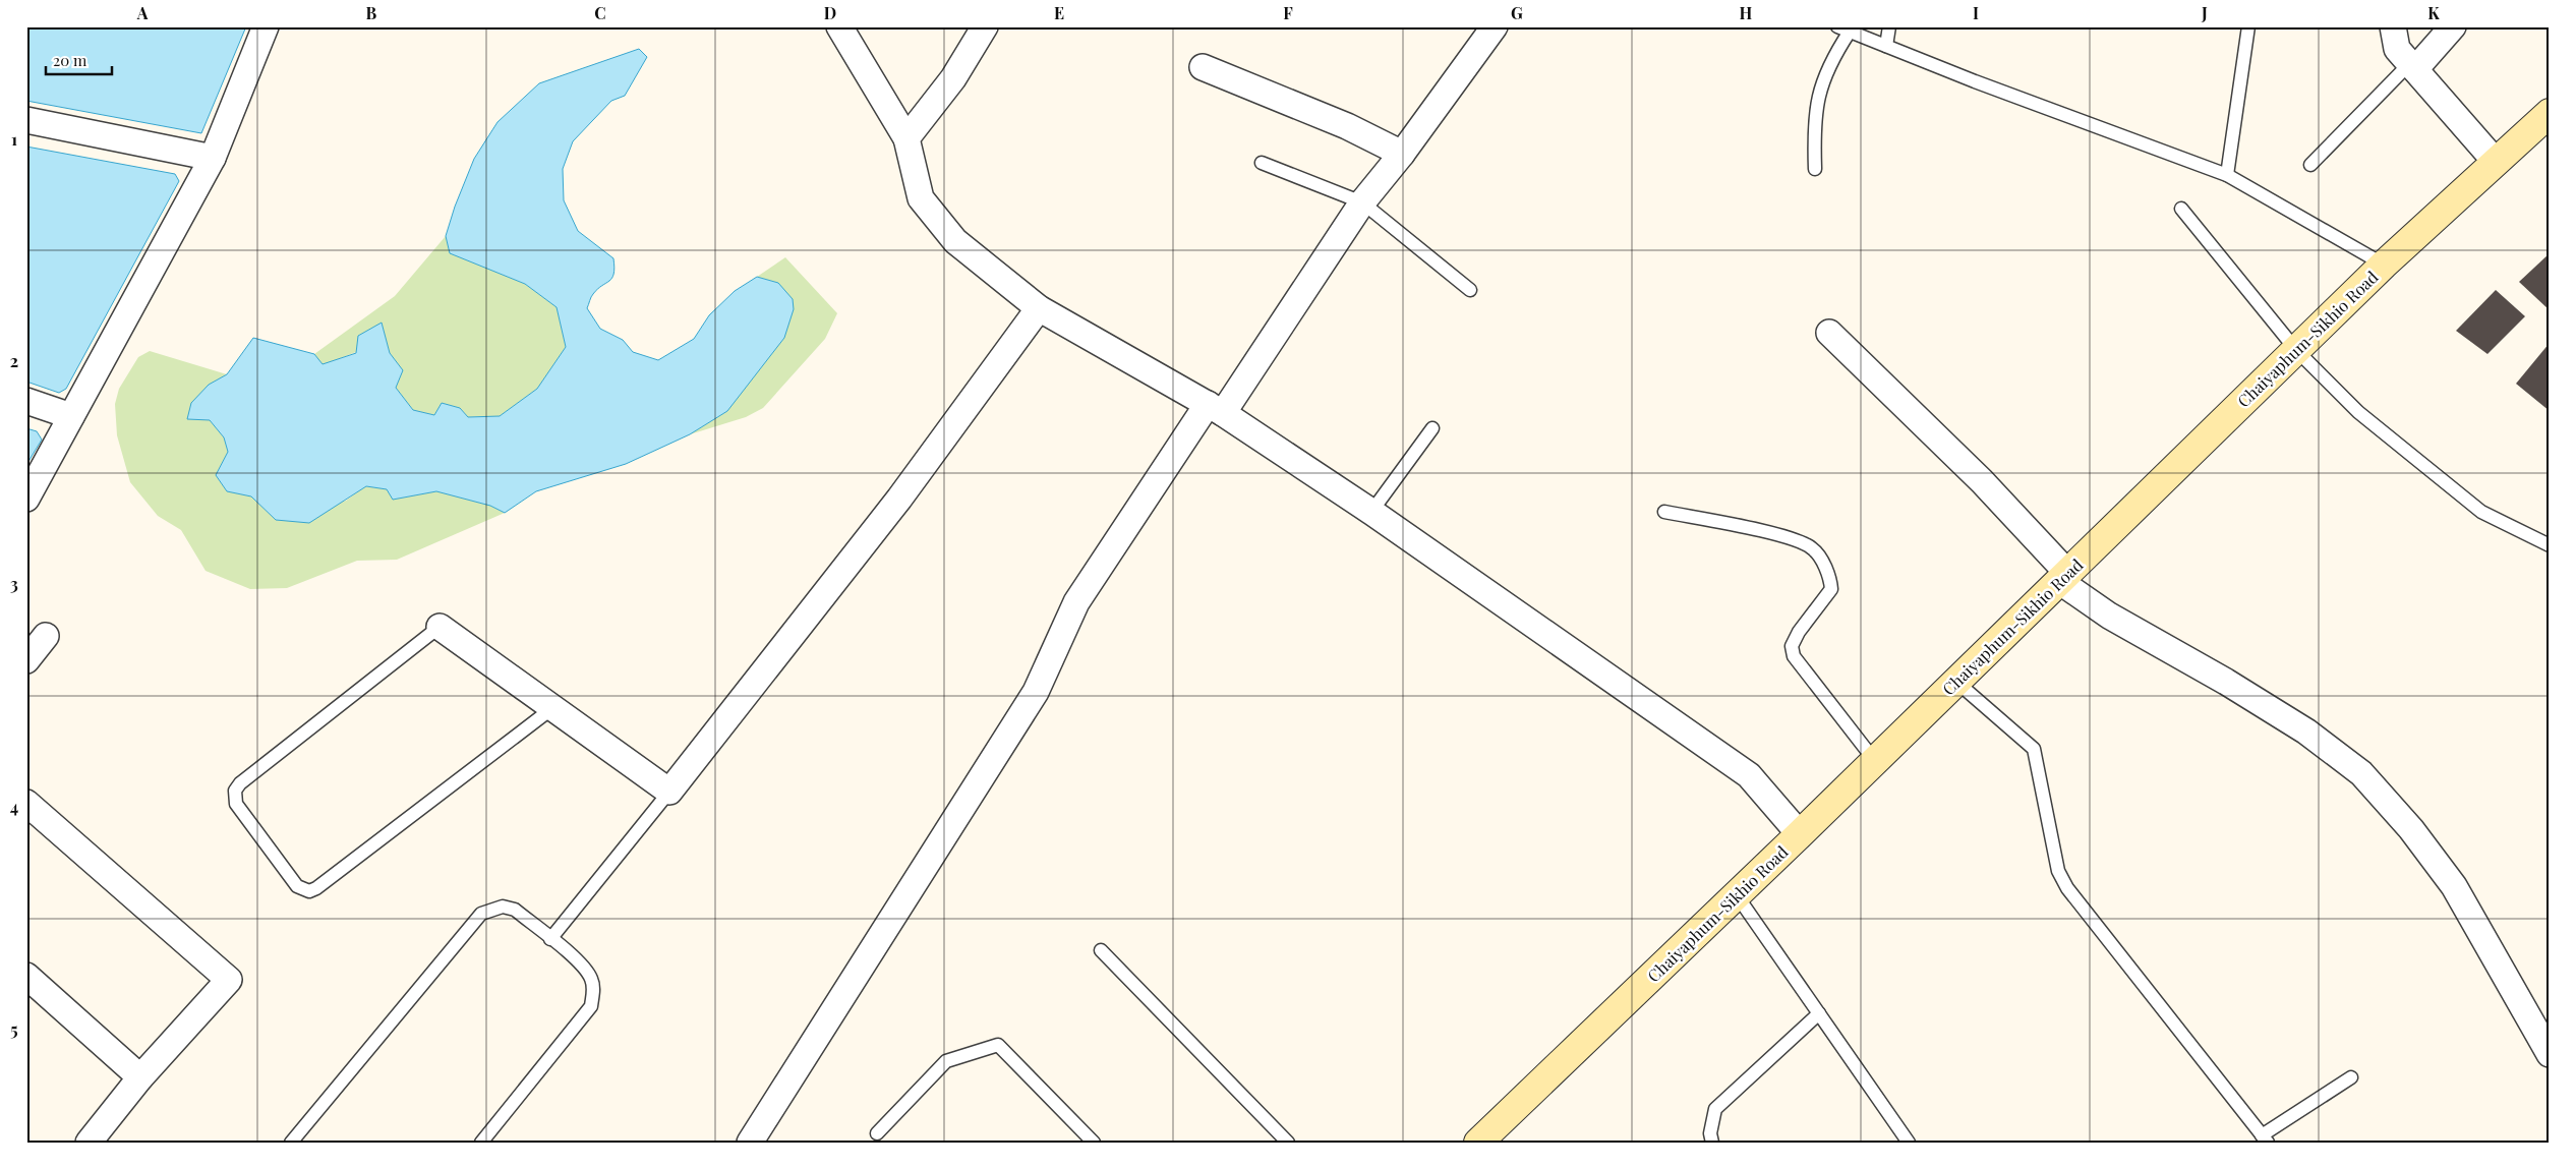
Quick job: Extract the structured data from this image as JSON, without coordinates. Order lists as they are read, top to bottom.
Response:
{
  "streets": {
    "main road": ["Chaiyaphum-Sikhio Road"]
  },
  "scale_bar": "20 m",
  "grid": {
    "columns": [
      "A",
      "B",
      "C",
      "D",
      "E",
      "F",
      "G",
      "H",
      "I",
      "J",
      "K"
    ],
    "rows": [
      "1",
      "2",
      "3",
      "4",
      "5"
    ]
  }
}
